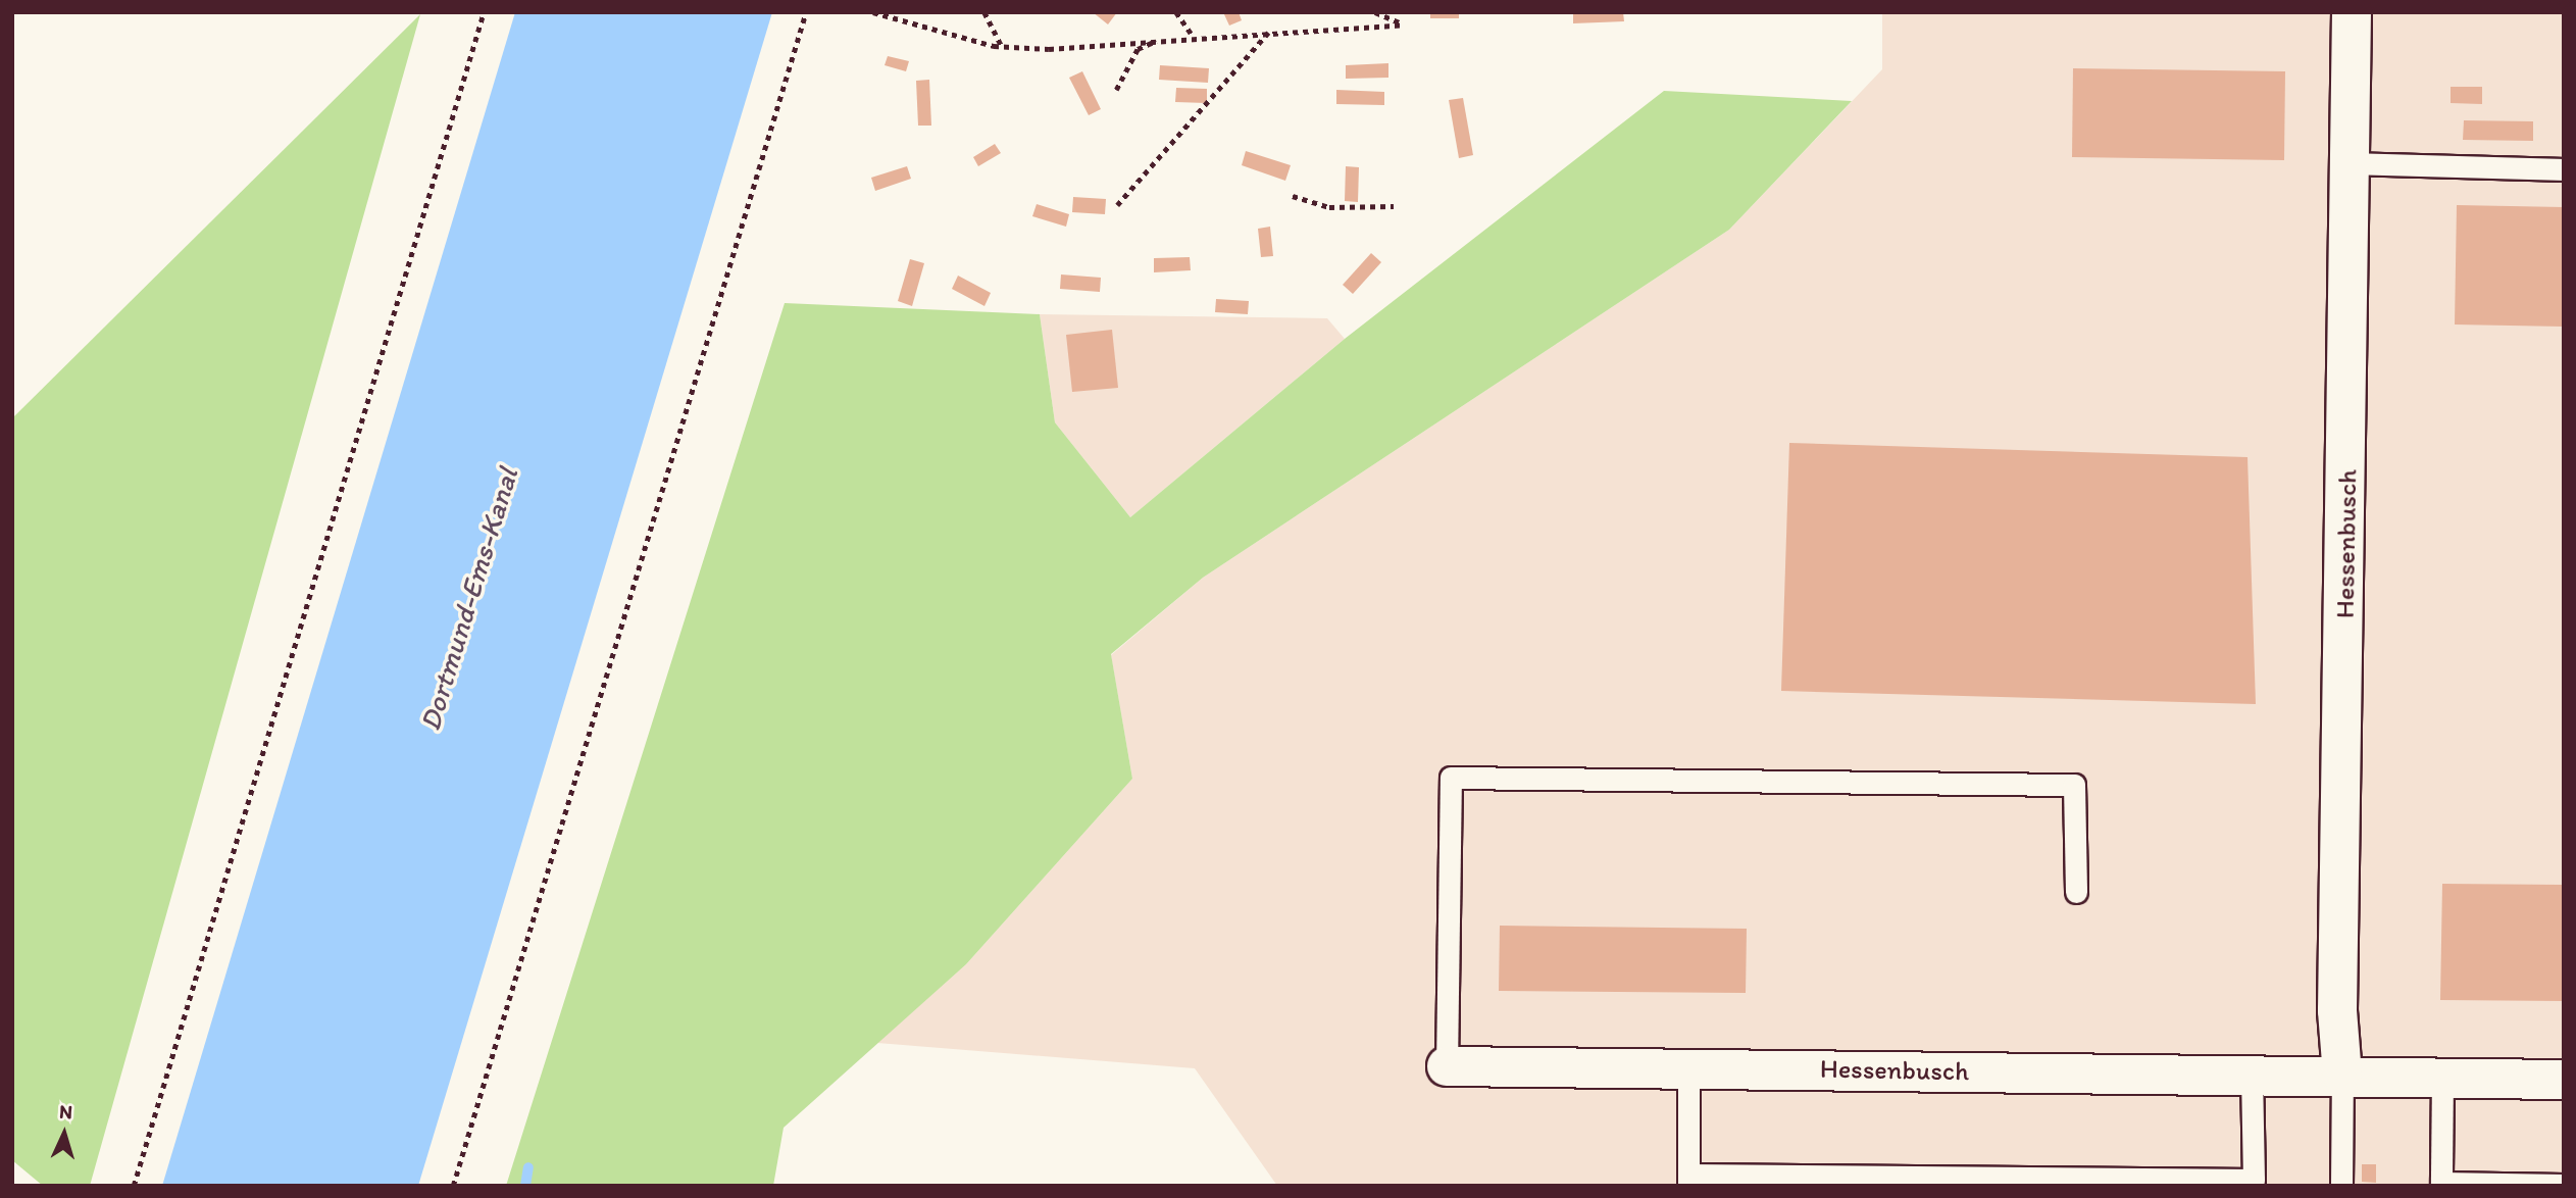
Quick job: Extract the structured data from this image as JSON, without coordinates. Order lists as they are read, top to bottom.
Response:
{
  "streets": {
    "street": ["Hessenbusch"]
  },
  "water": ["Dortmund-Ems-Kanal"],
  "north": "top"
}
